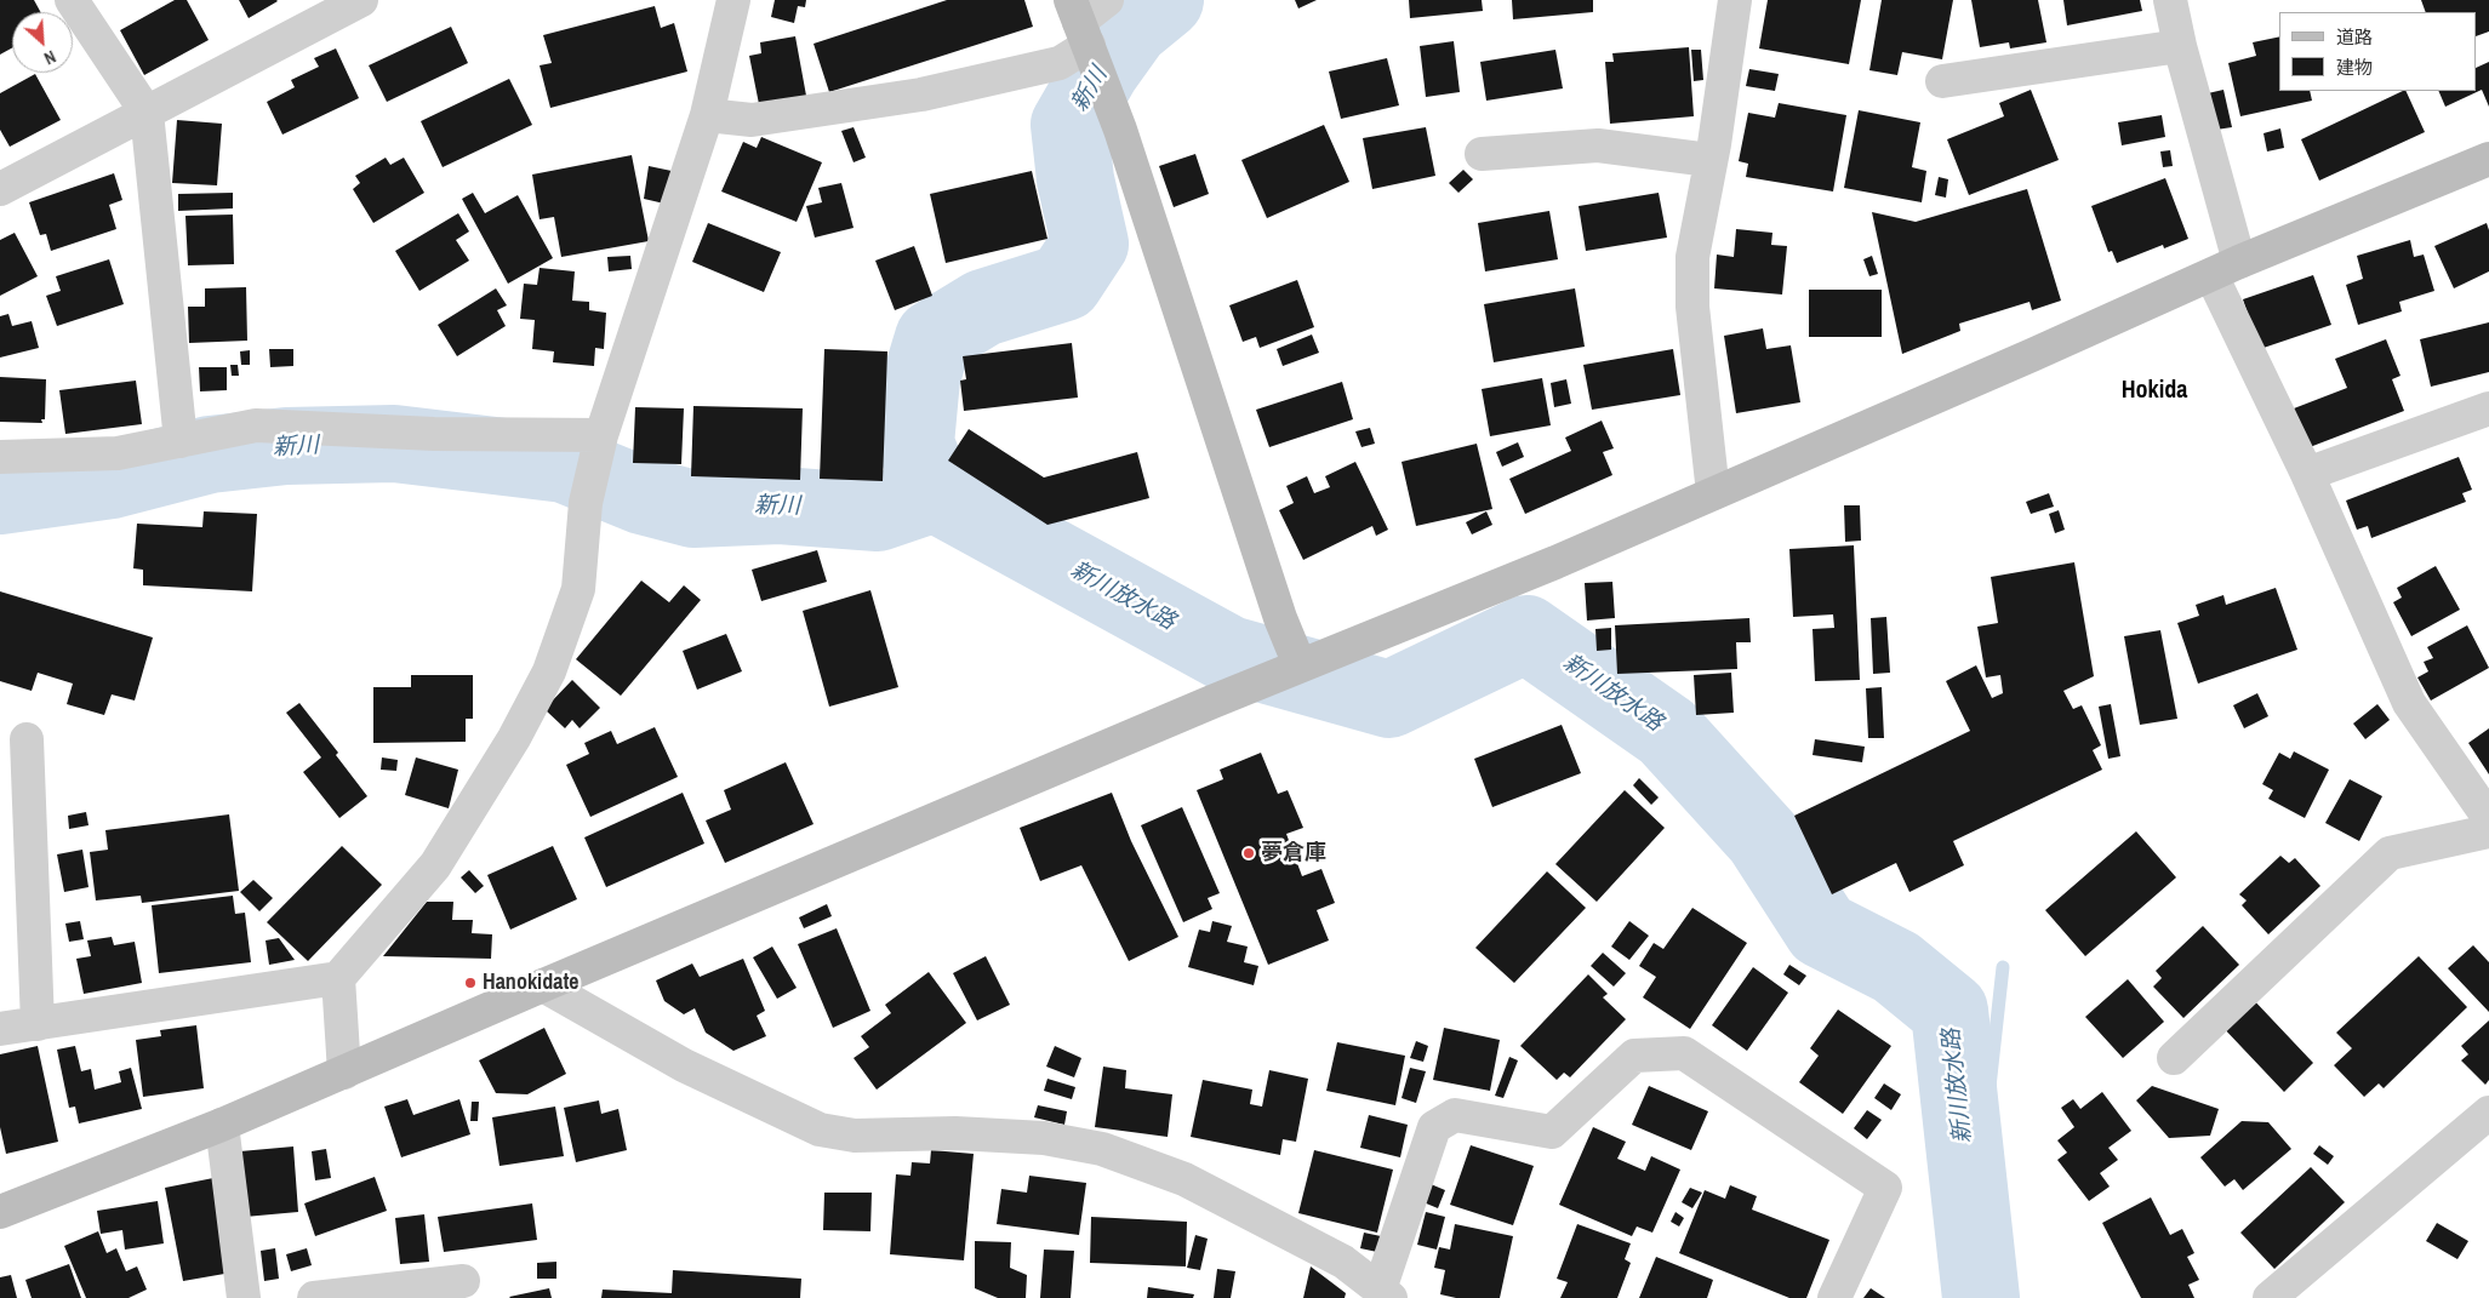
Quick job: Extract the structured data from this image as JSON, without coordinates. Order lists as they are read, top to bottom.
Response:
{
  "districts": ["Hokida"],
  "water": ["新川", "新川放水路"],
  "places": ["夢倉庫", "Hanokidate"],
  "legend": ["道路", "建物"],
  "north": "bottom right"
}
